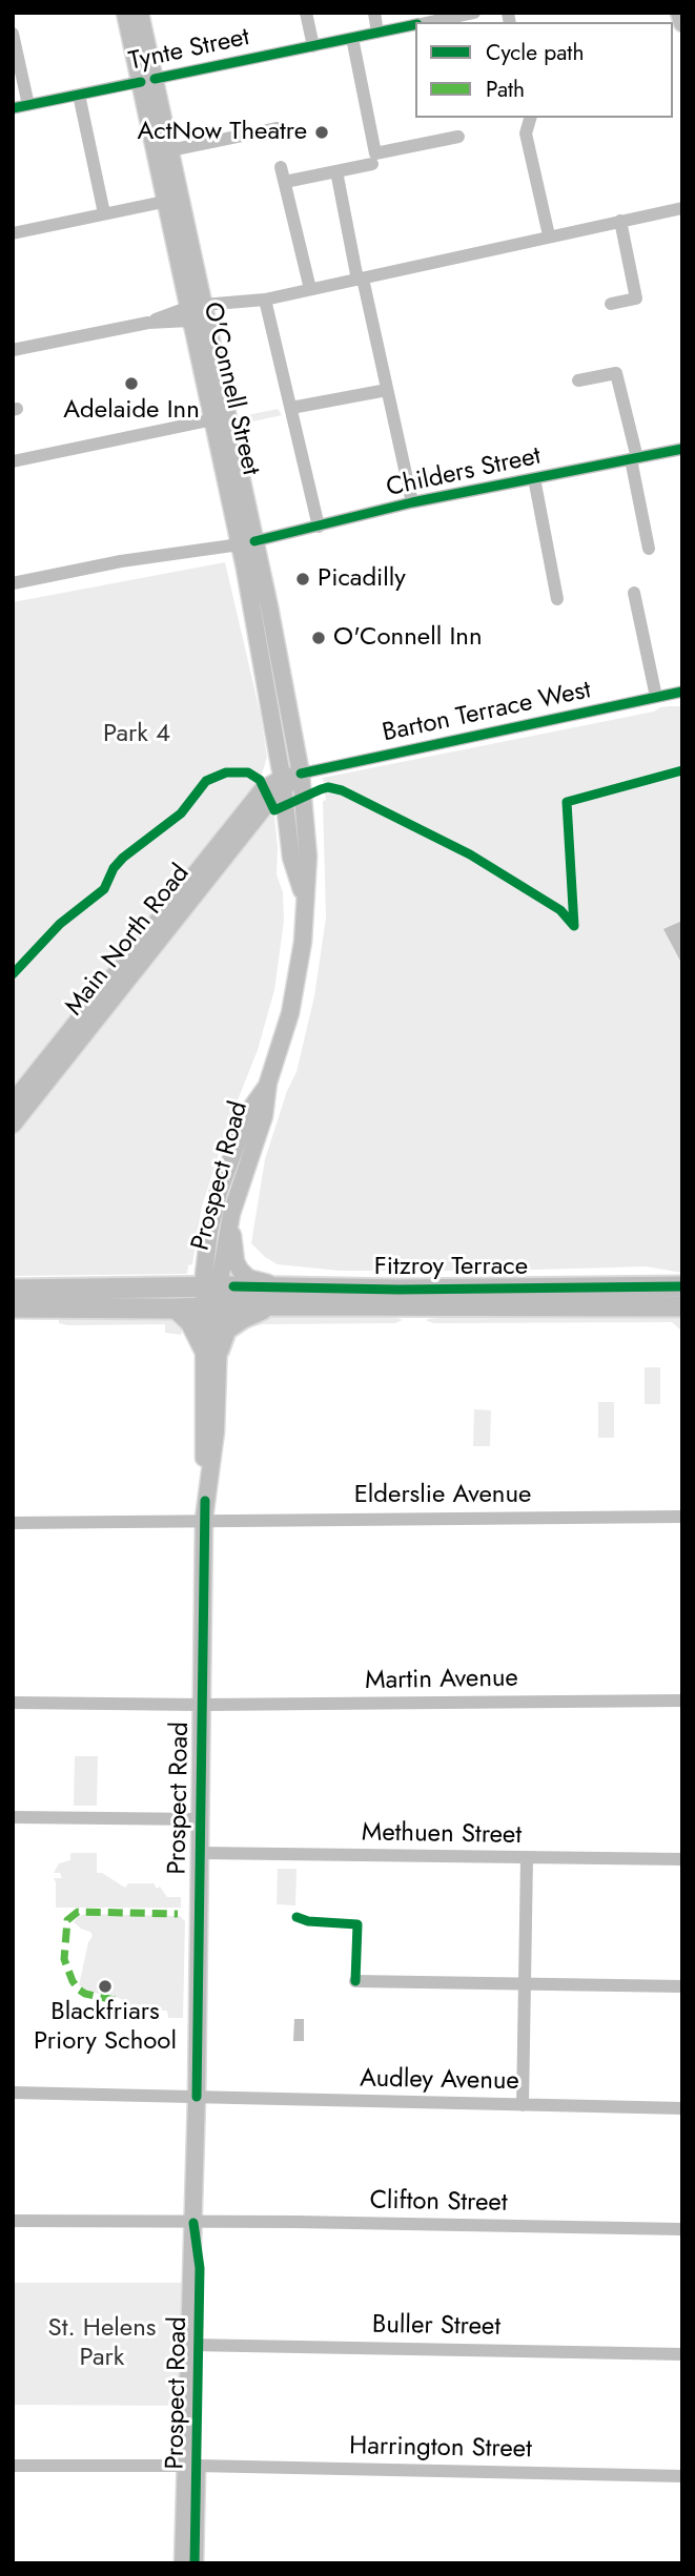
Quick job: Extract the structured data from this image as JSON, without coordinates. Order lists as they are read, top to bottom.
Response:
{
  "streets": {
    "highway": ["Fitzroy Terrace"],
    "main road": ["O'Connell Street", "Main North Road", "Prospect Road"],
    "street": [
      "Tynte Street",
      "Childers Street",
      "Barton Terrace West",
      "Elderslie Avenue",
      "Martin Avenue",
      "Methuen Street",
      "Audley Avenue",
      "Clifton Street",
      "Buller Street",
      "Harrington Street"
    ]
  },
  "crossings": [
    ["Tynte Street", "O'Connell Street"],
    ["O'Connell Street", "Childers Street"],
    ["O'Connell Street", "Barton Terrace West"],
    ["O'Connell Street", "Main North Road"],
    ["O'Connell Street", "Prospect Road"],
    ["Barton Terrace West", "Prospect Road"],
    ["Main North Road", "Prospect Road"],
    ["Prospect Road", "Fitzroy Terrace"],
    ["Prospect Road", "Elderslie Avenue"],
    ["Prospect Road", "Martin Avenue"],
    ["Prospect Road", "Methuen Street"],
    ["Prospect Road", "Audley Avenue"],
    ["Prospect Road", "Clifton Street"],
    ["Prospect Road", "Buller Street"],
    ["Prospect Road", "Harrington Street"]
  ],
  "parks": ["Park 4", "St. Helens Park"],
  "places": [
    "ActNow Theatre",
    "Adelaide Inn",
    "Picadilly",
    "O'Connell Inn",
    "Blackfriars Priory School"
  ],
  "legend": ["Cycle path", "Path"]
}
